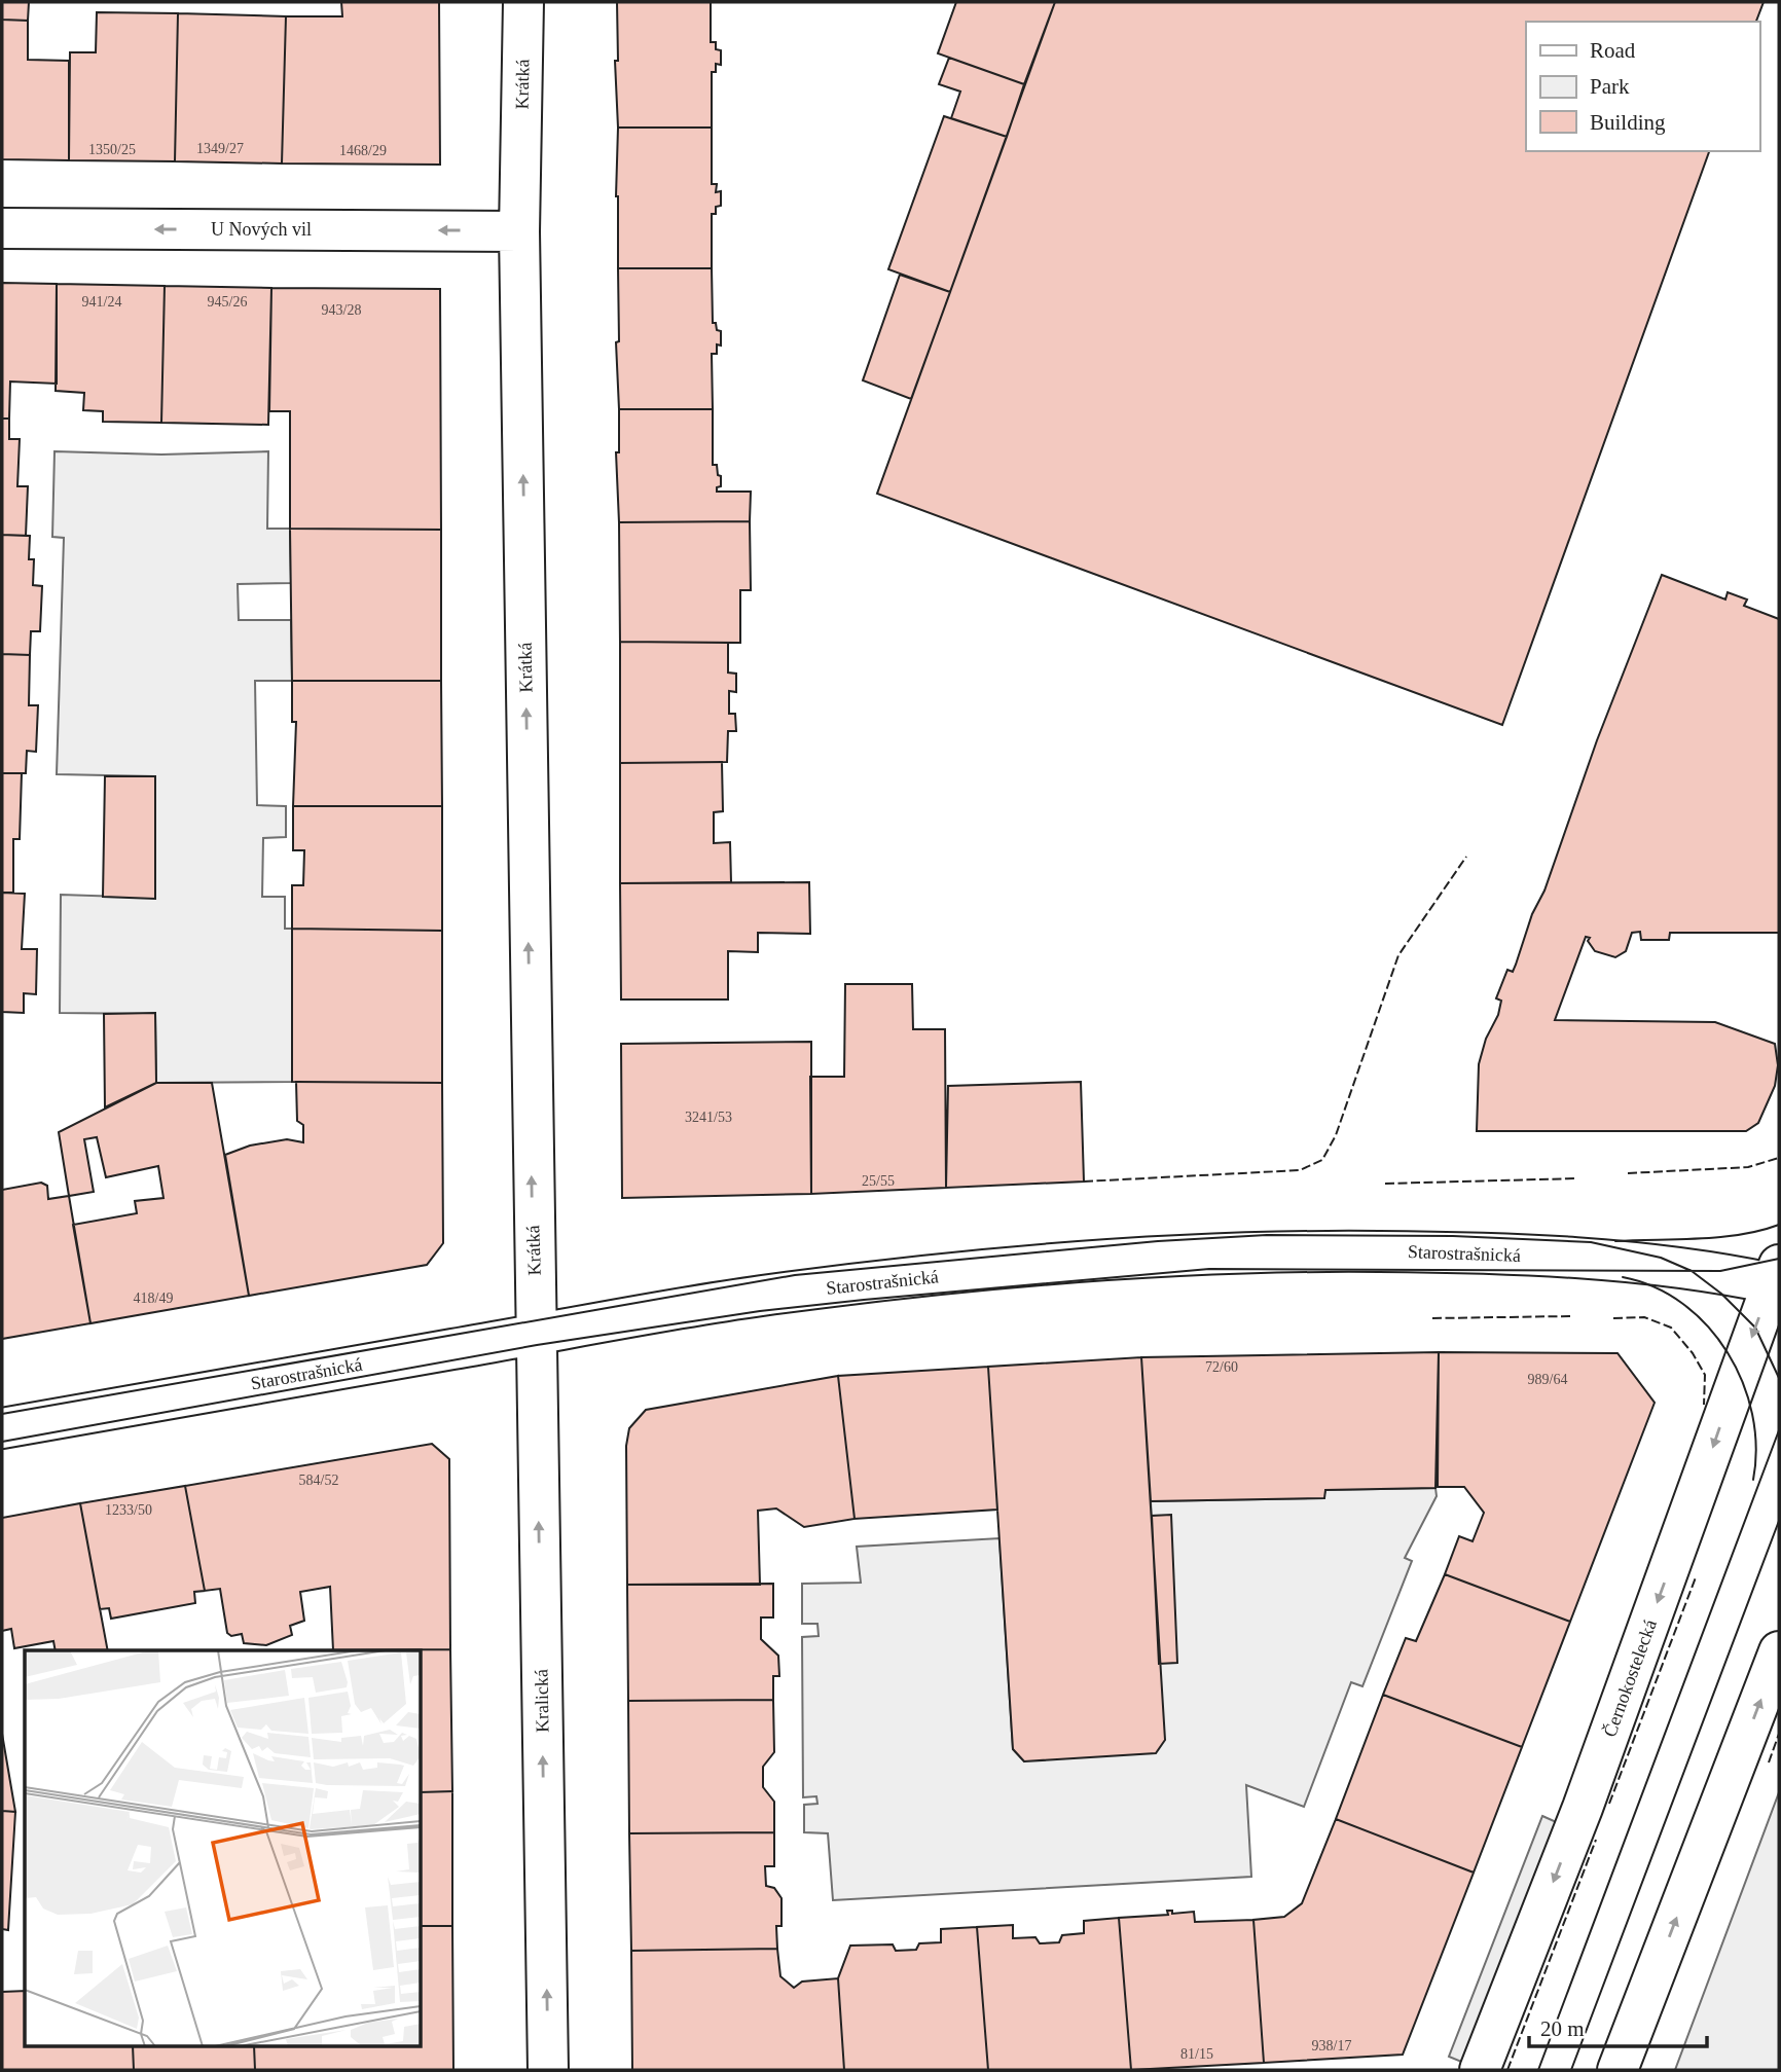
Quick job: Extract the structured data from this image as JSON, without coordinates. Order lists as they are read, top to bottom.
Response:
{
  "streets": {
    "street": [
      "Krátká",
      "U Nových vil",
      "Starostrašnická",
      "Černokostelecká",
      "Kralická"
    ]
  },
  "crossings": [
    ["Krátká", "U Nových vil"],
    ["Krátká", "Starostrašnická"],
    ["Krátká", "Kralická"],
    ["Starostrašnická", "Černokostelecká"],
    ["Starostrašnická", "Kralická"]
  ],
  "one_way": ["Krátká", "U Nových vil", "Kralická"],
  "house_numbers": [
    "1349/27",
    "1350/25",
    "1468/29",
    "941/24",
    "945/26",
    "943/28",
    "3241/53",
    "25/55",
    "418/49",
    "72/60",
    "989/64",
    "584/52",
    "1233/50",
    "938/17",
    "81/15"
  ],
  "legend": ["Road", "Park", "Building"],
  "scale_bar": "20 m"
}
